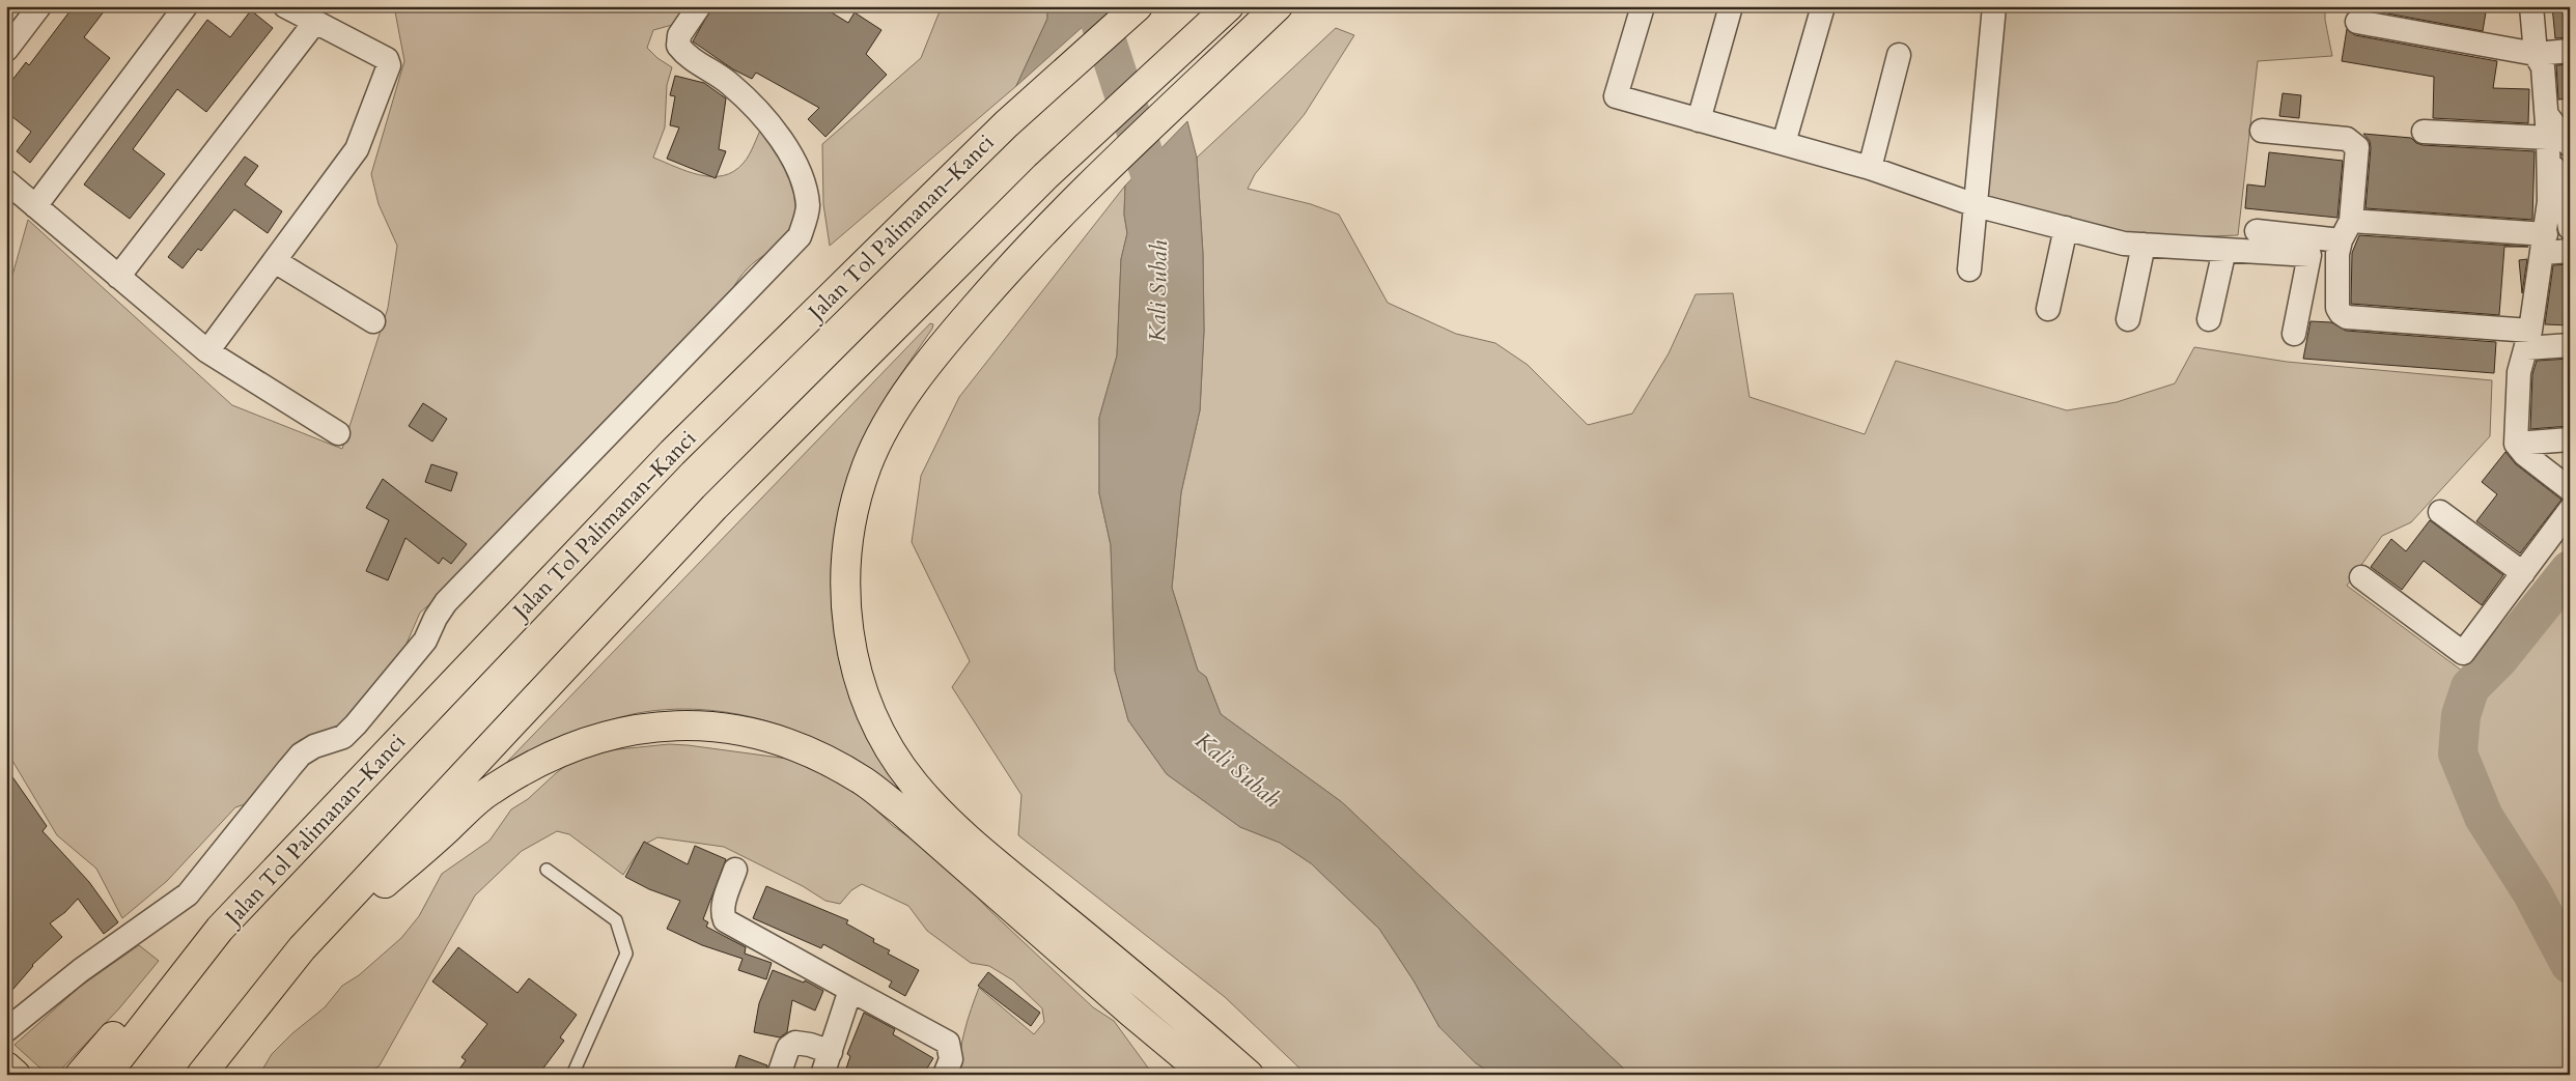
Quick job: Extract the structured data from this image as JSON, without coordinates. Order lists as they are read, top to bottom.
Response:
{
  "streets": {
    "highway": ["Jalan Tol Palimanan–Kanci"]
  },
  "water": ["Kali Subah"]
}
